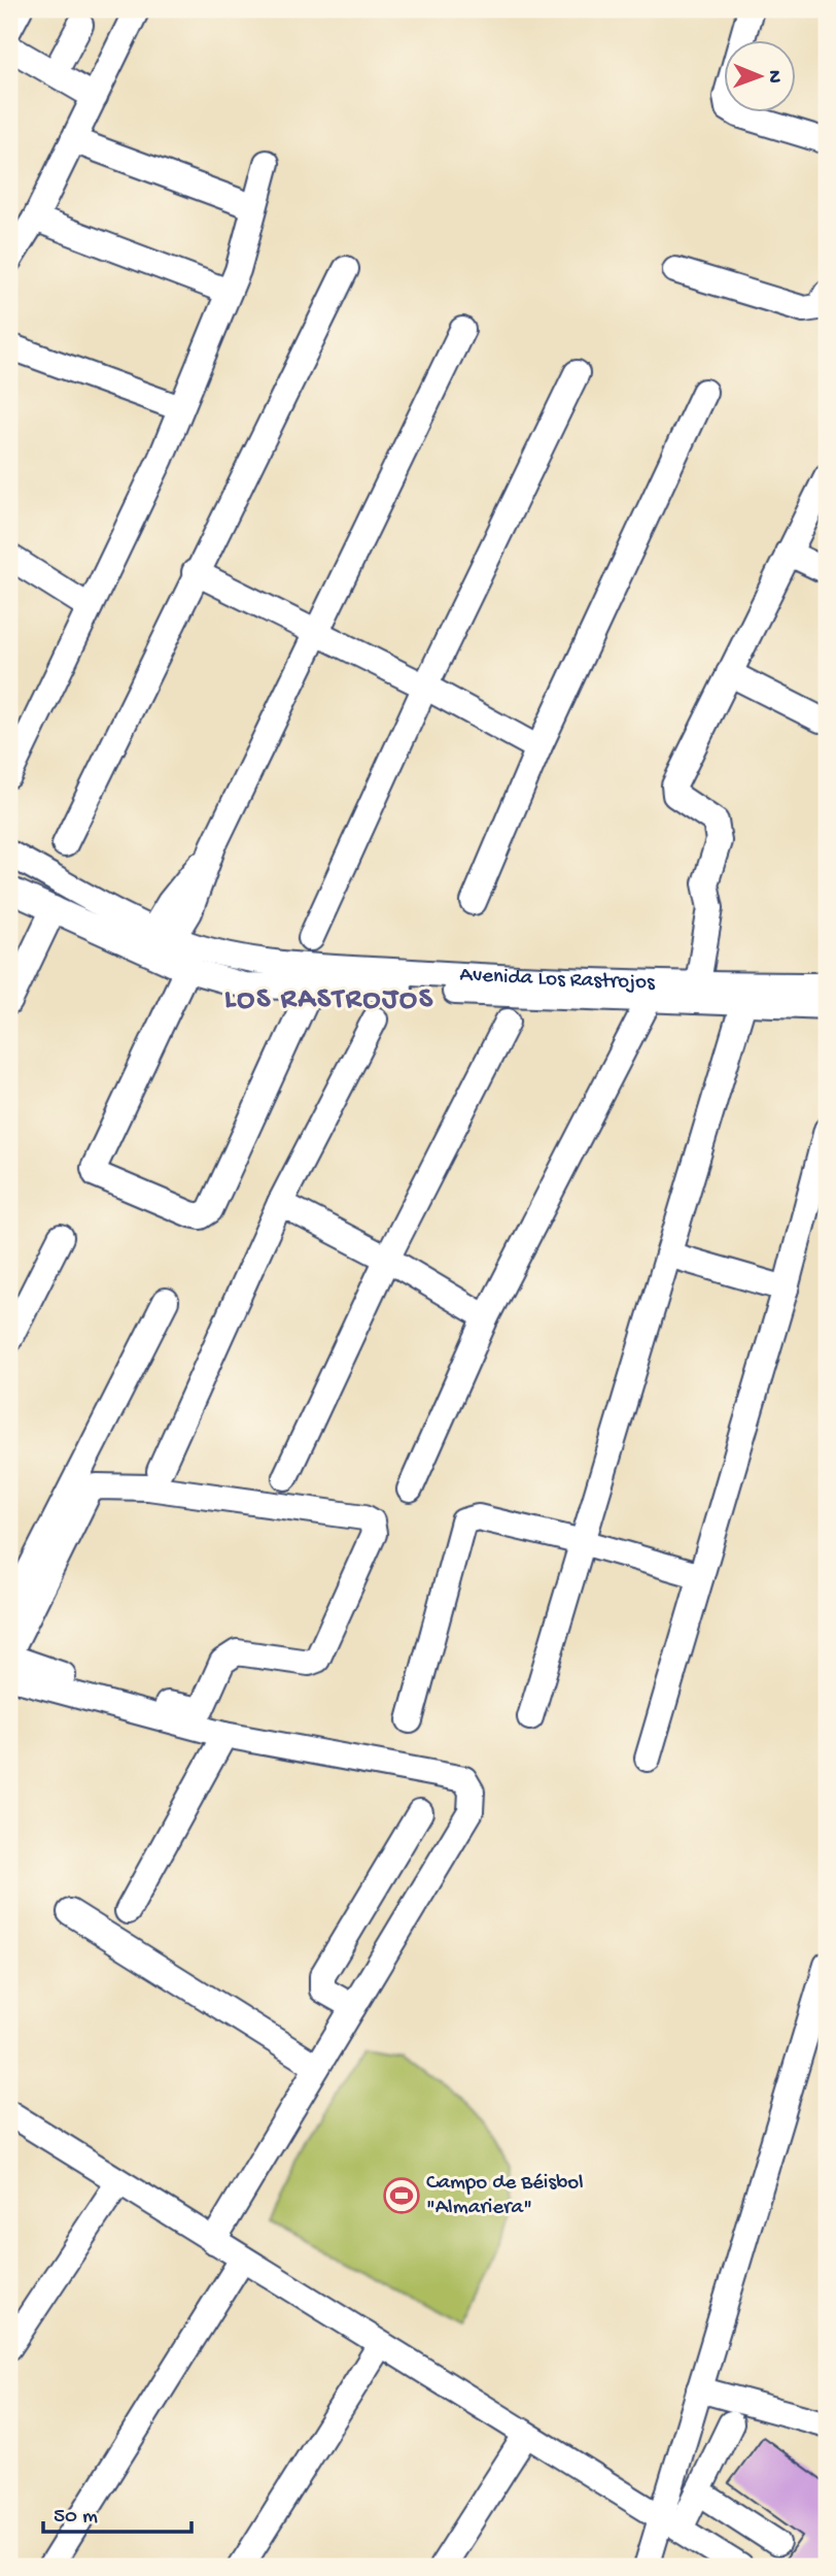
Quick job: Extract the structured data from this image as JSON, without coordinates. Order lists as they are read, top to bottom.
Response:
{
  "streets": {
    "street": ["Avenida Los Rastrojos"]
  },
  "districts": ["LOS RASTROJOS"],
  "places": {
    "sports": ["Campo de Béisbol \"Almariera\""]
  },
  "scale_bar": "50 m",
  "north": "right"
}
